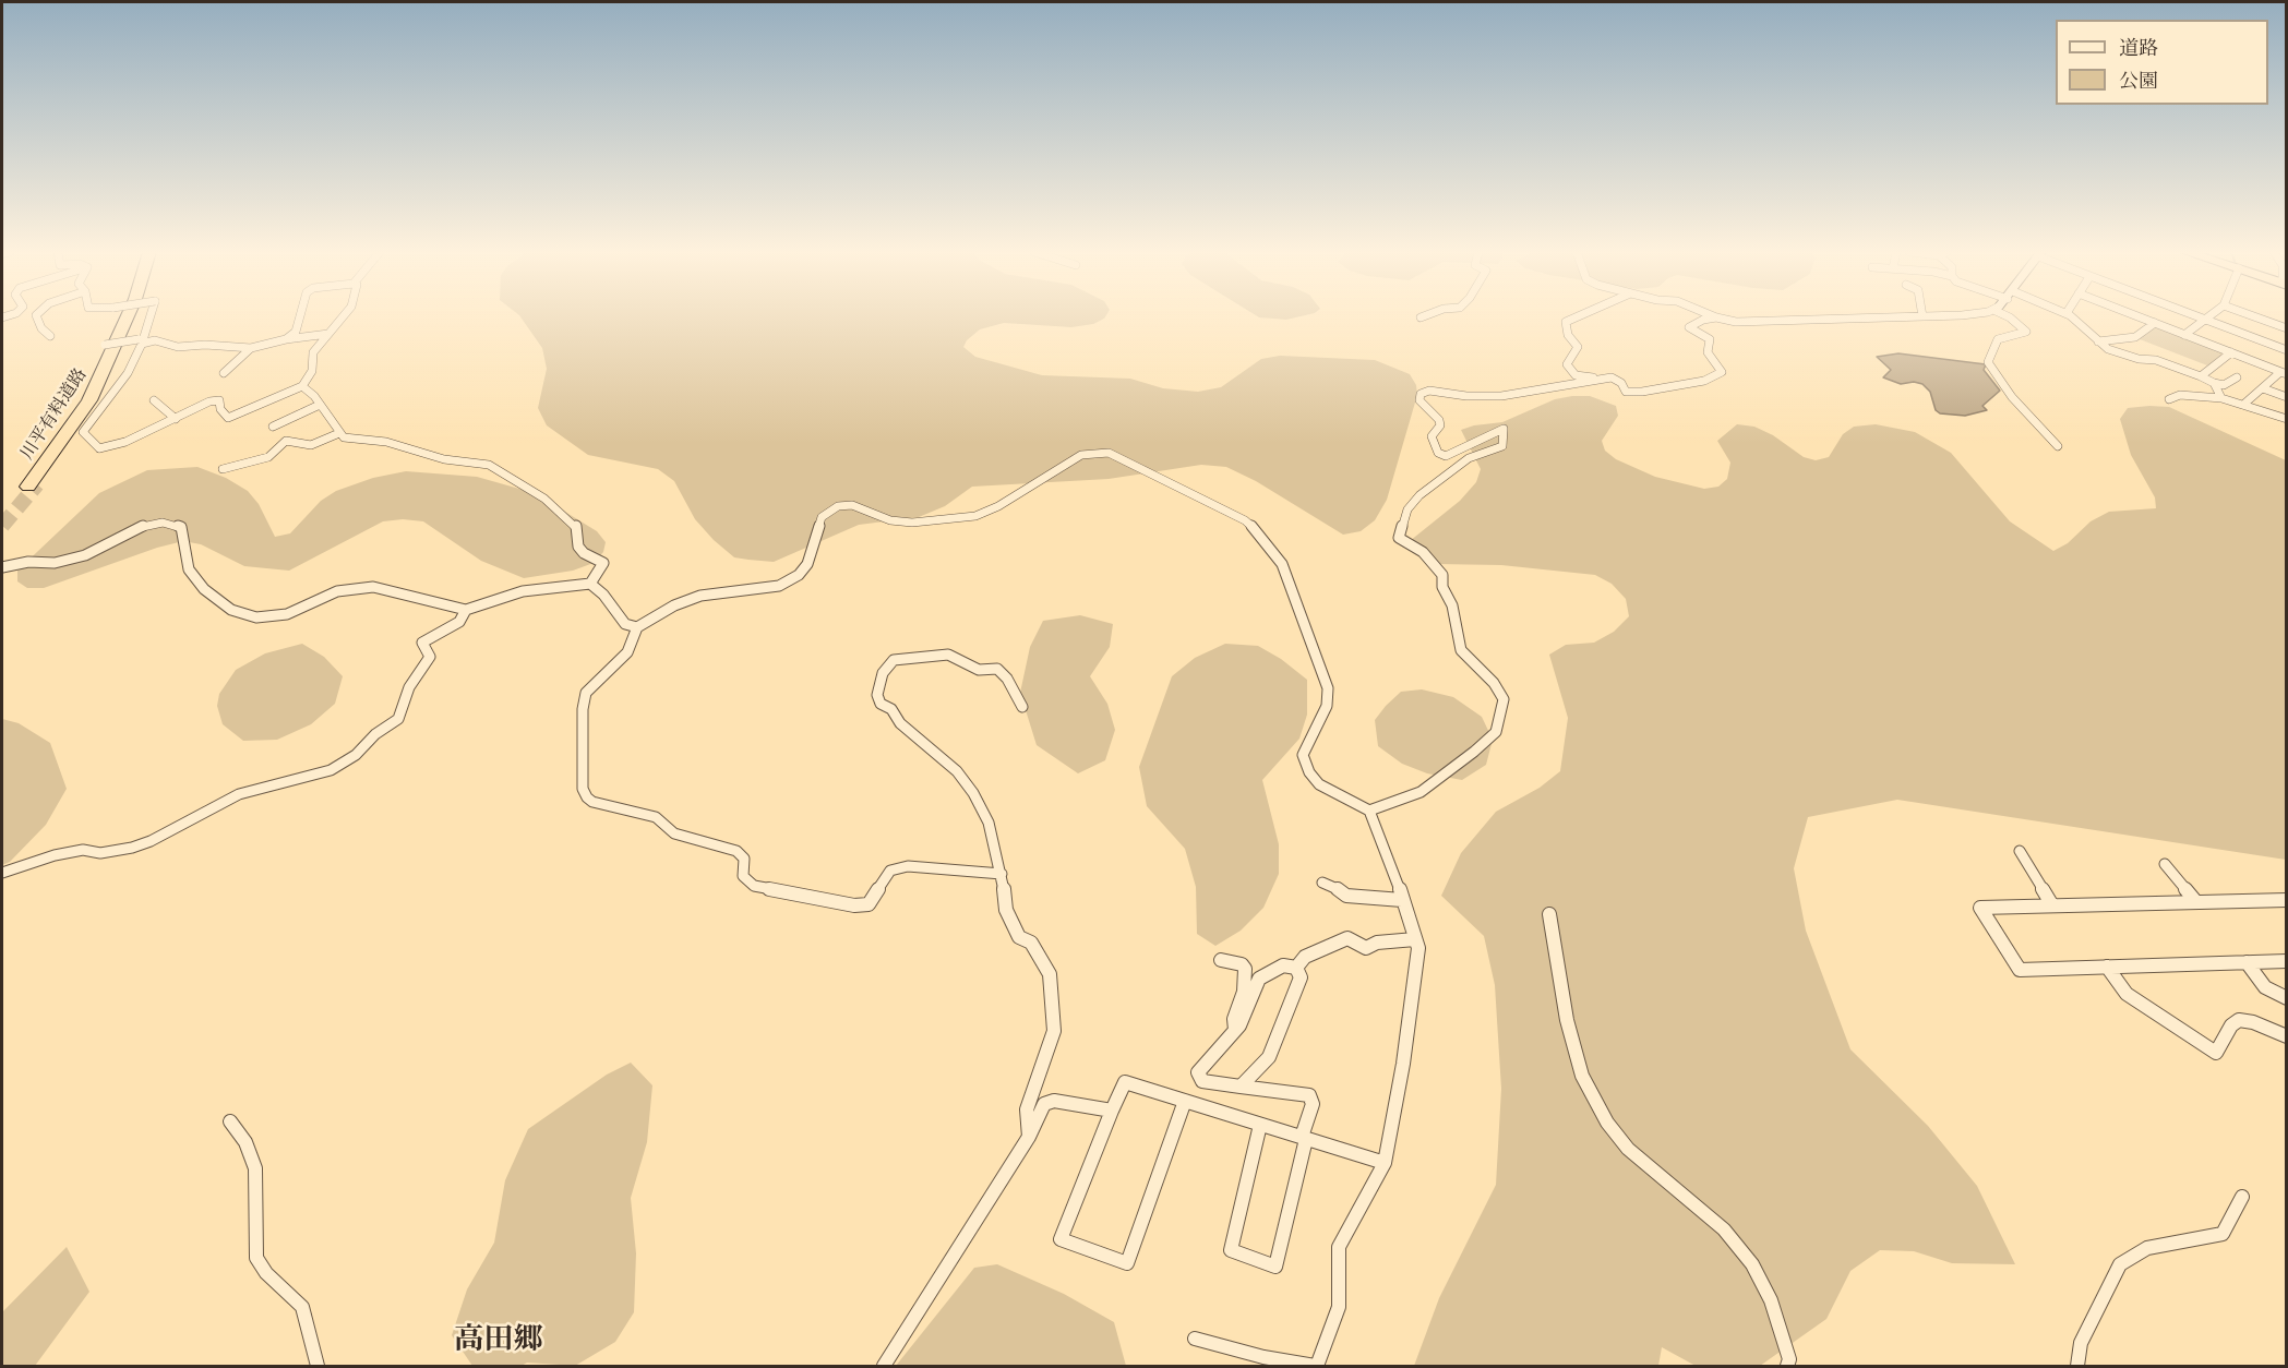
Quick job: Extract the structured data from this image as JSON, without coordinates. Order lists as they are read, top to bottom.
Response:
{
  "streets": {
    "highway": ["川平有料道路"]
  },
  "districts": ["高田郷"],
  "legend": ["道路", "公園"]
}
